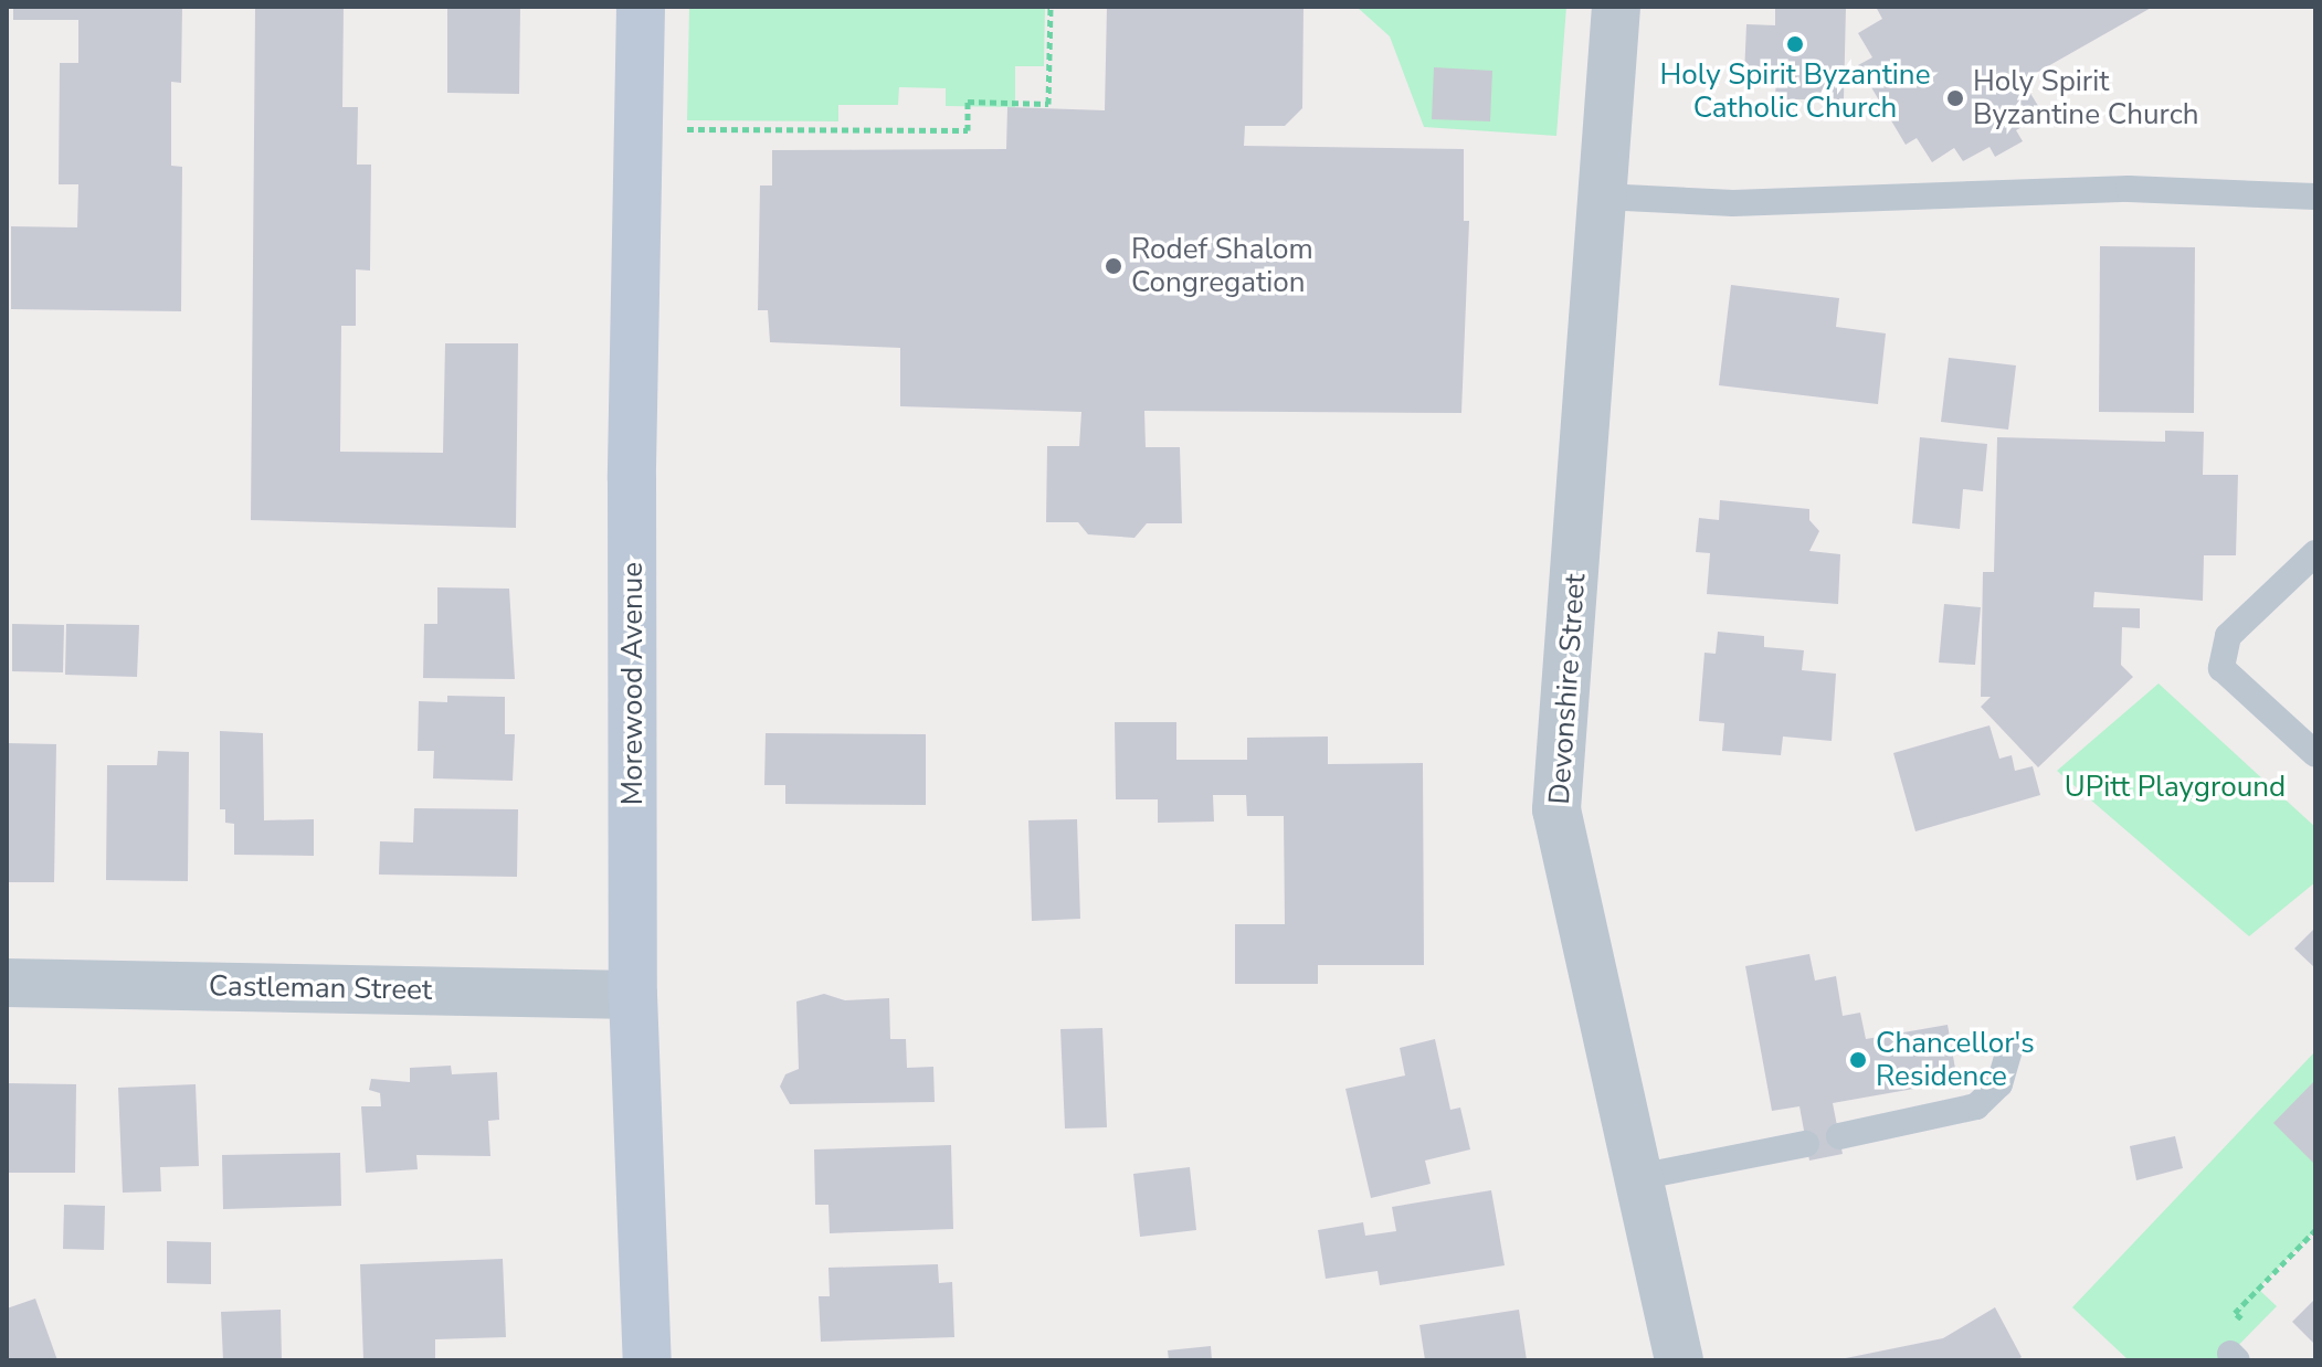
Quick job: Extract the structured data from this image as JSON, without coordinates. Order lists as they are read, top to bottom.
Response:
{
  "streets": {
    "main road": ["Morewood Avenue"],
    "street": ["Devonshire Street", "Castleman Street"]
  },
  "crossings": [
    ["Morewood Avenue", "Castleman Street"]
  ],
  "parks": ["UPitt Playground"],
  "places": [
    "Holy Spirit Byzantine Catholic Church",
    "Holy Spirit Byzantine Church",
    "Rodef Shalom Congregation",
    "Chancellor's Residence"
  ]
}
